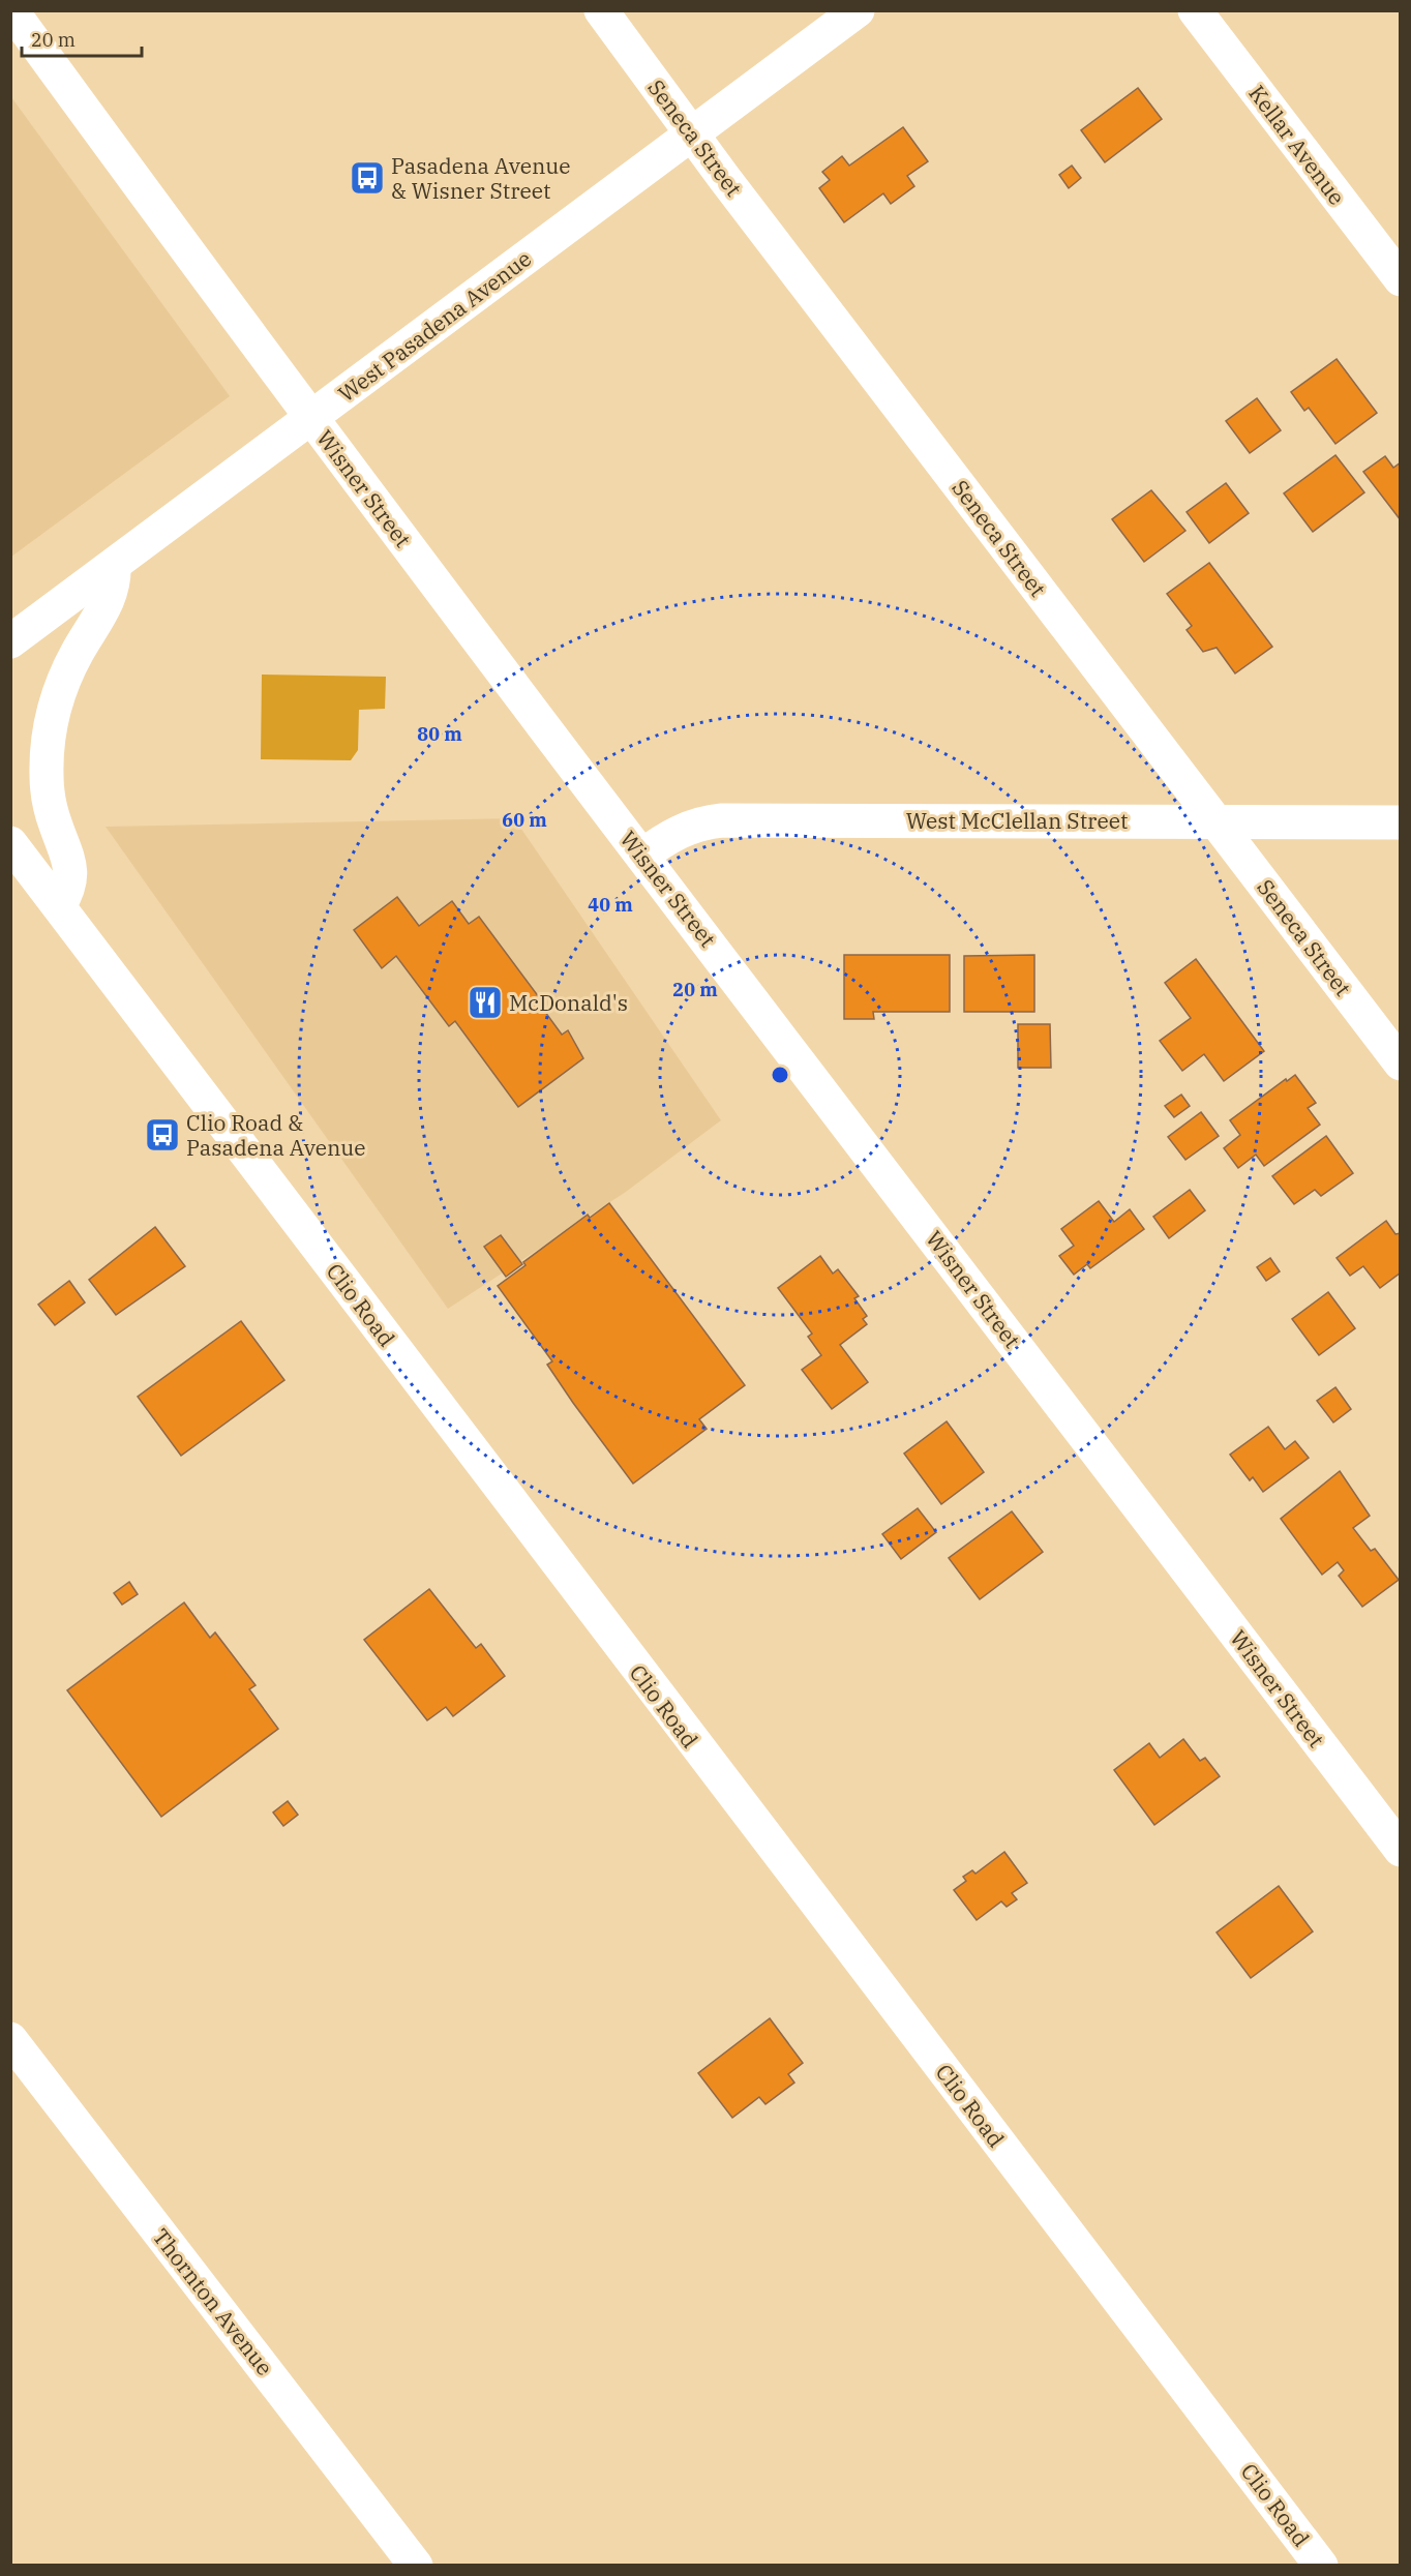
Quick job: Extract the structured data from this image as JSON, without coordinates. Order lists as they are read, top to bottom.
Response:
{
  "streets": {
    "street": [
      "Seneca Street",
      "Kellar Avenue",
      "West Pasadena Avenue",
      "Wisner Street",
      "West McClellan Street",
      "Clio Road",
      "Thornton Avenue"
    ]
  },
  "crossings": [
    ["Seneca Street", "West Pasadena Avenue"],
    ["Seneca Street", "West McClellan Street"],
    ["West Pasadena Avenue", "Wisner Street"],
    ["Wisner Street", "West McClellan Street"]
  ],
  "places": {
    "bus stop": ["Pasadena Avenue & Wisner Street", "Clio Road & Pasadena Avenue"],
    "restaurant": ["McDonald's"]
  },
  "scale_bar": "20 m",
  "rings": [
    "80 m",
    "60 m",
    "40 m",
    "20 m"
  ]
}
